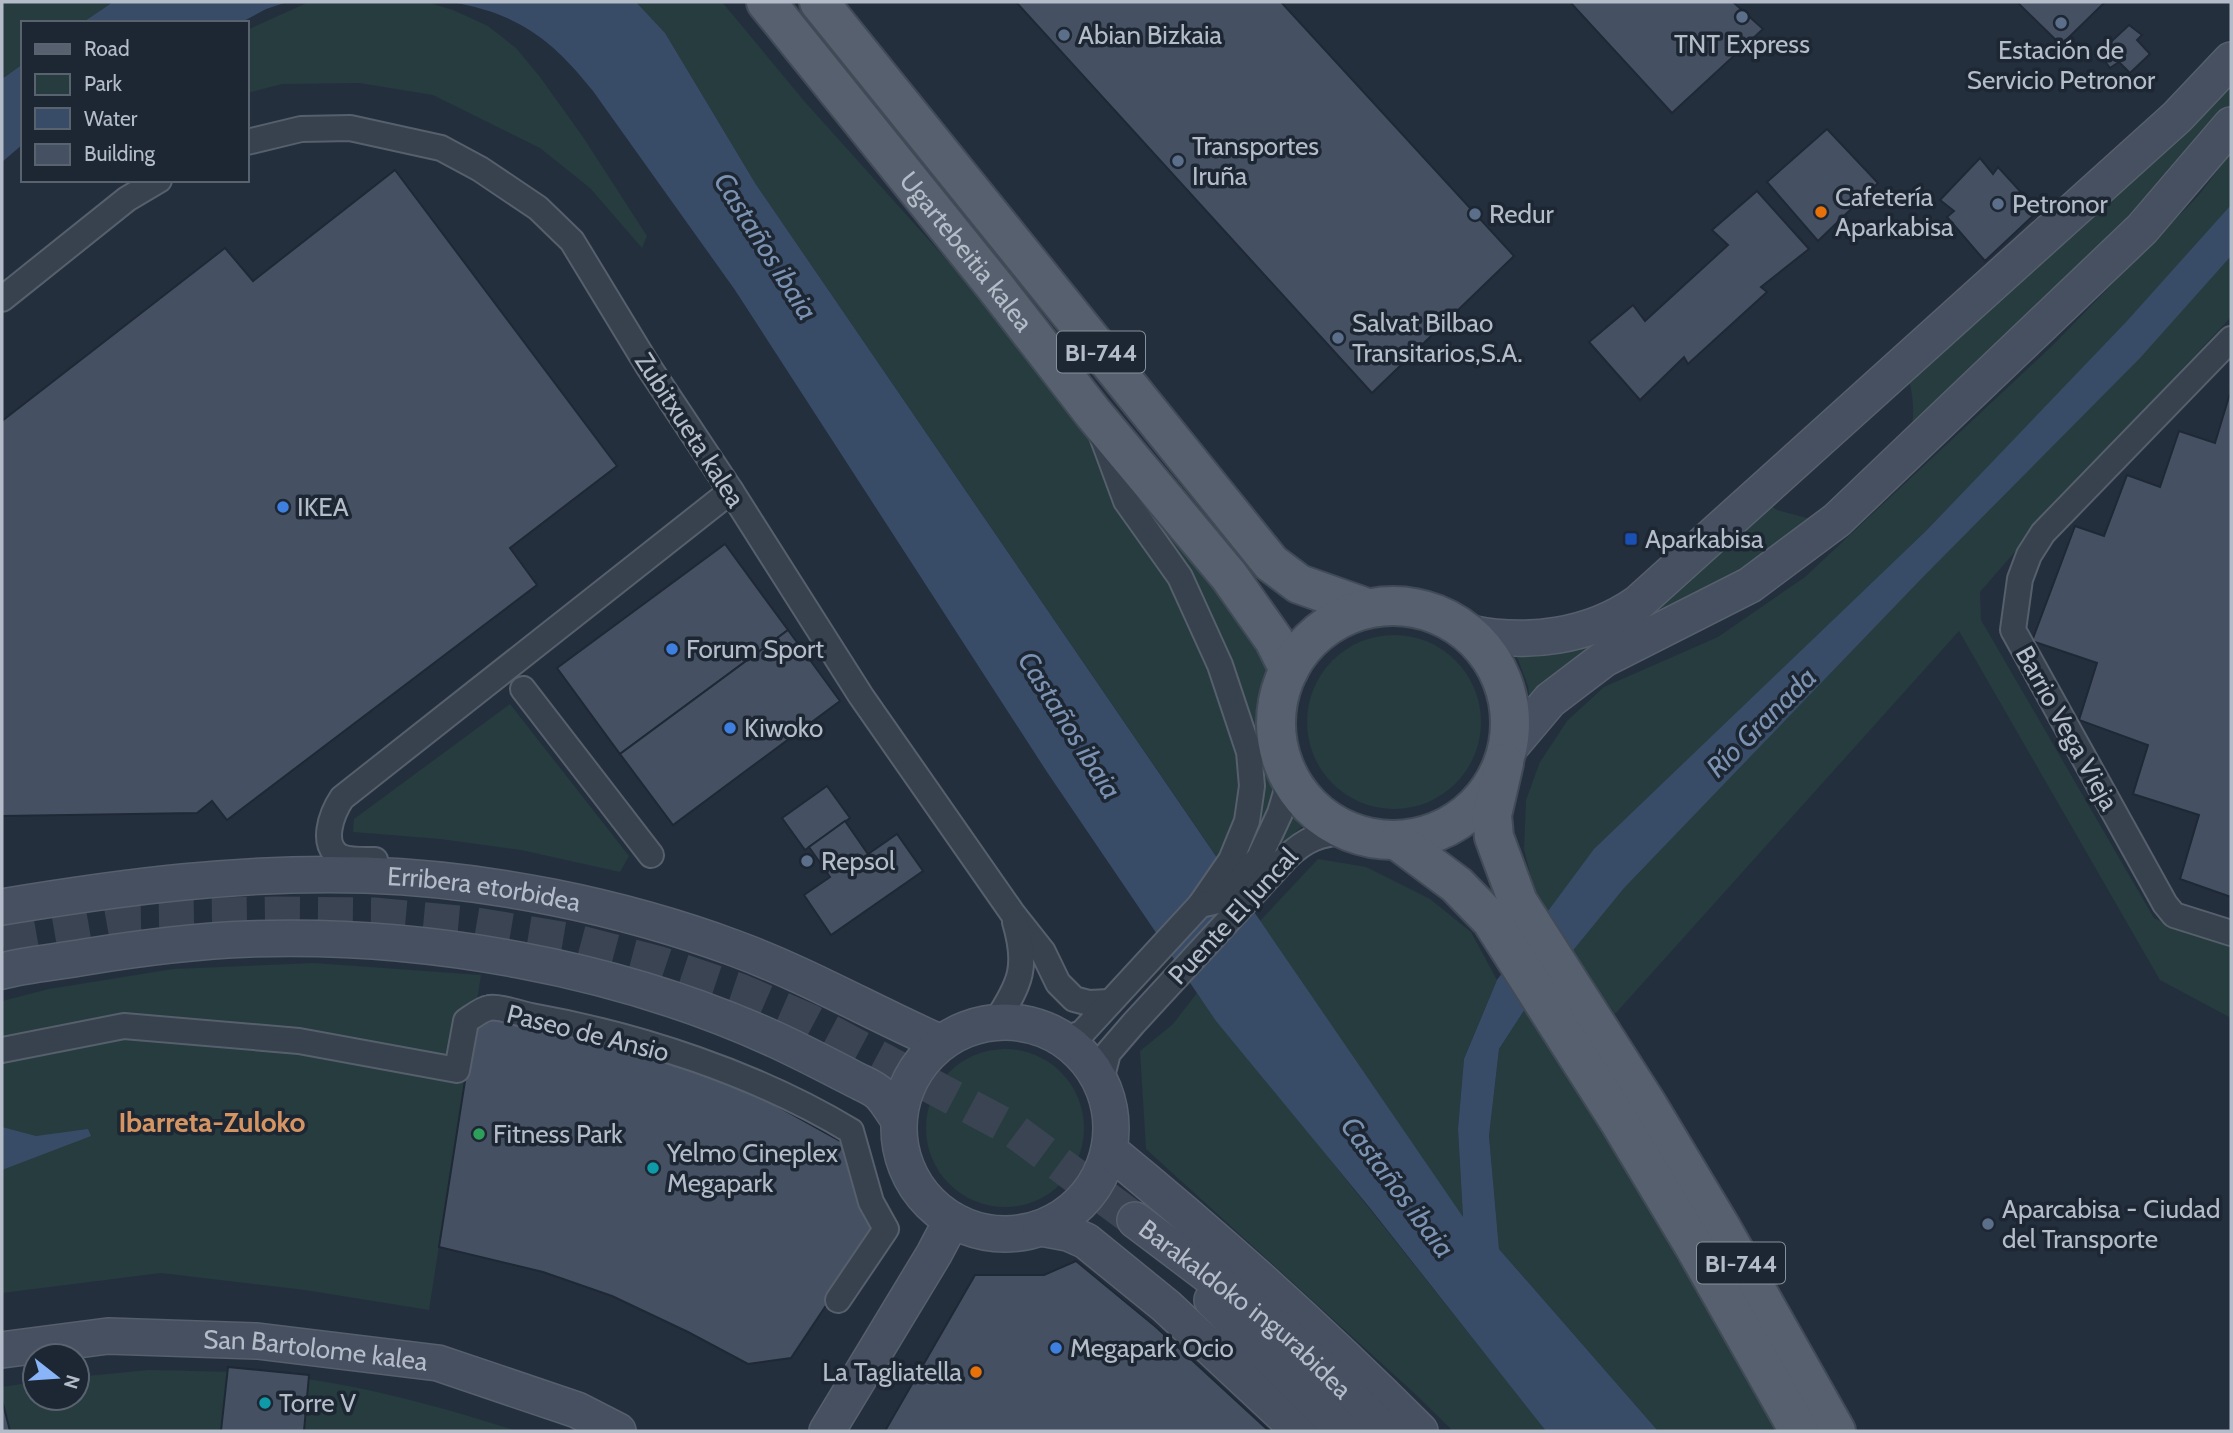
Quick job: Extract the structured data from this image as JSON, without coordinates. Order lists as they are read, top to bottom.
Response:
{
  "streets": {
    "main road": ["Ugartebeitia kalea", "BI-744"],
    "street": [
      "Zubitxueta kalea",
      "Barrio Vega Vieja",
      "Erribera etorbidea",
      "Puente El Juncal",
      "Paseo de Ansio",
      "Barakaldoko ingurabidea",
      "San Bartolome kalea"
    ]
  },
  "crossings": [
    ["Ugartebeitia kalea", "BI-744"],
    ["Ugartebeitia kalea", "Puente El Juncal"],
    ["BI-744", "Puente El Juncal"],
    ["Zubitxueta kalea", "Erribera etorbidea"],
    ["Zubitxueta kalea", "Puente El Juncal"],
    ["Erribera etorbidea", "Puente El Juncal"]
  ],
  "districts": ["Ibarreta-Zuloko"],
  "water": ["Castaños ibaia", "Río Granada"],
  "places": {
    "other": [
      "TNT Express",
      "Estación de Servicio Petronor",
      "Abian Bizkaia",
      "Transportes Iruña",
      "Petronor",
      "Cafetería Aparkabisa",
      "Redur",
      "Salvat Bilbao Transitarios,S.A.",
      "IKEA",
      "Forum Sport",
      "Kiwoko",
      "Repsol",
      "Fitness Park",
      "Yelmo Cineplex Megapark",
      "Aparcabisa - Ciudad del Transporte",
      "Megapark Ocio",
      "La Tagliatella",
      "Torre V"
    ],
    "transit": ["Aparkabisa"]
  },
  "legend": [
    "Road",
    "Park",
    "Water",
    "Building"
  ],
  "north": "right"
}
